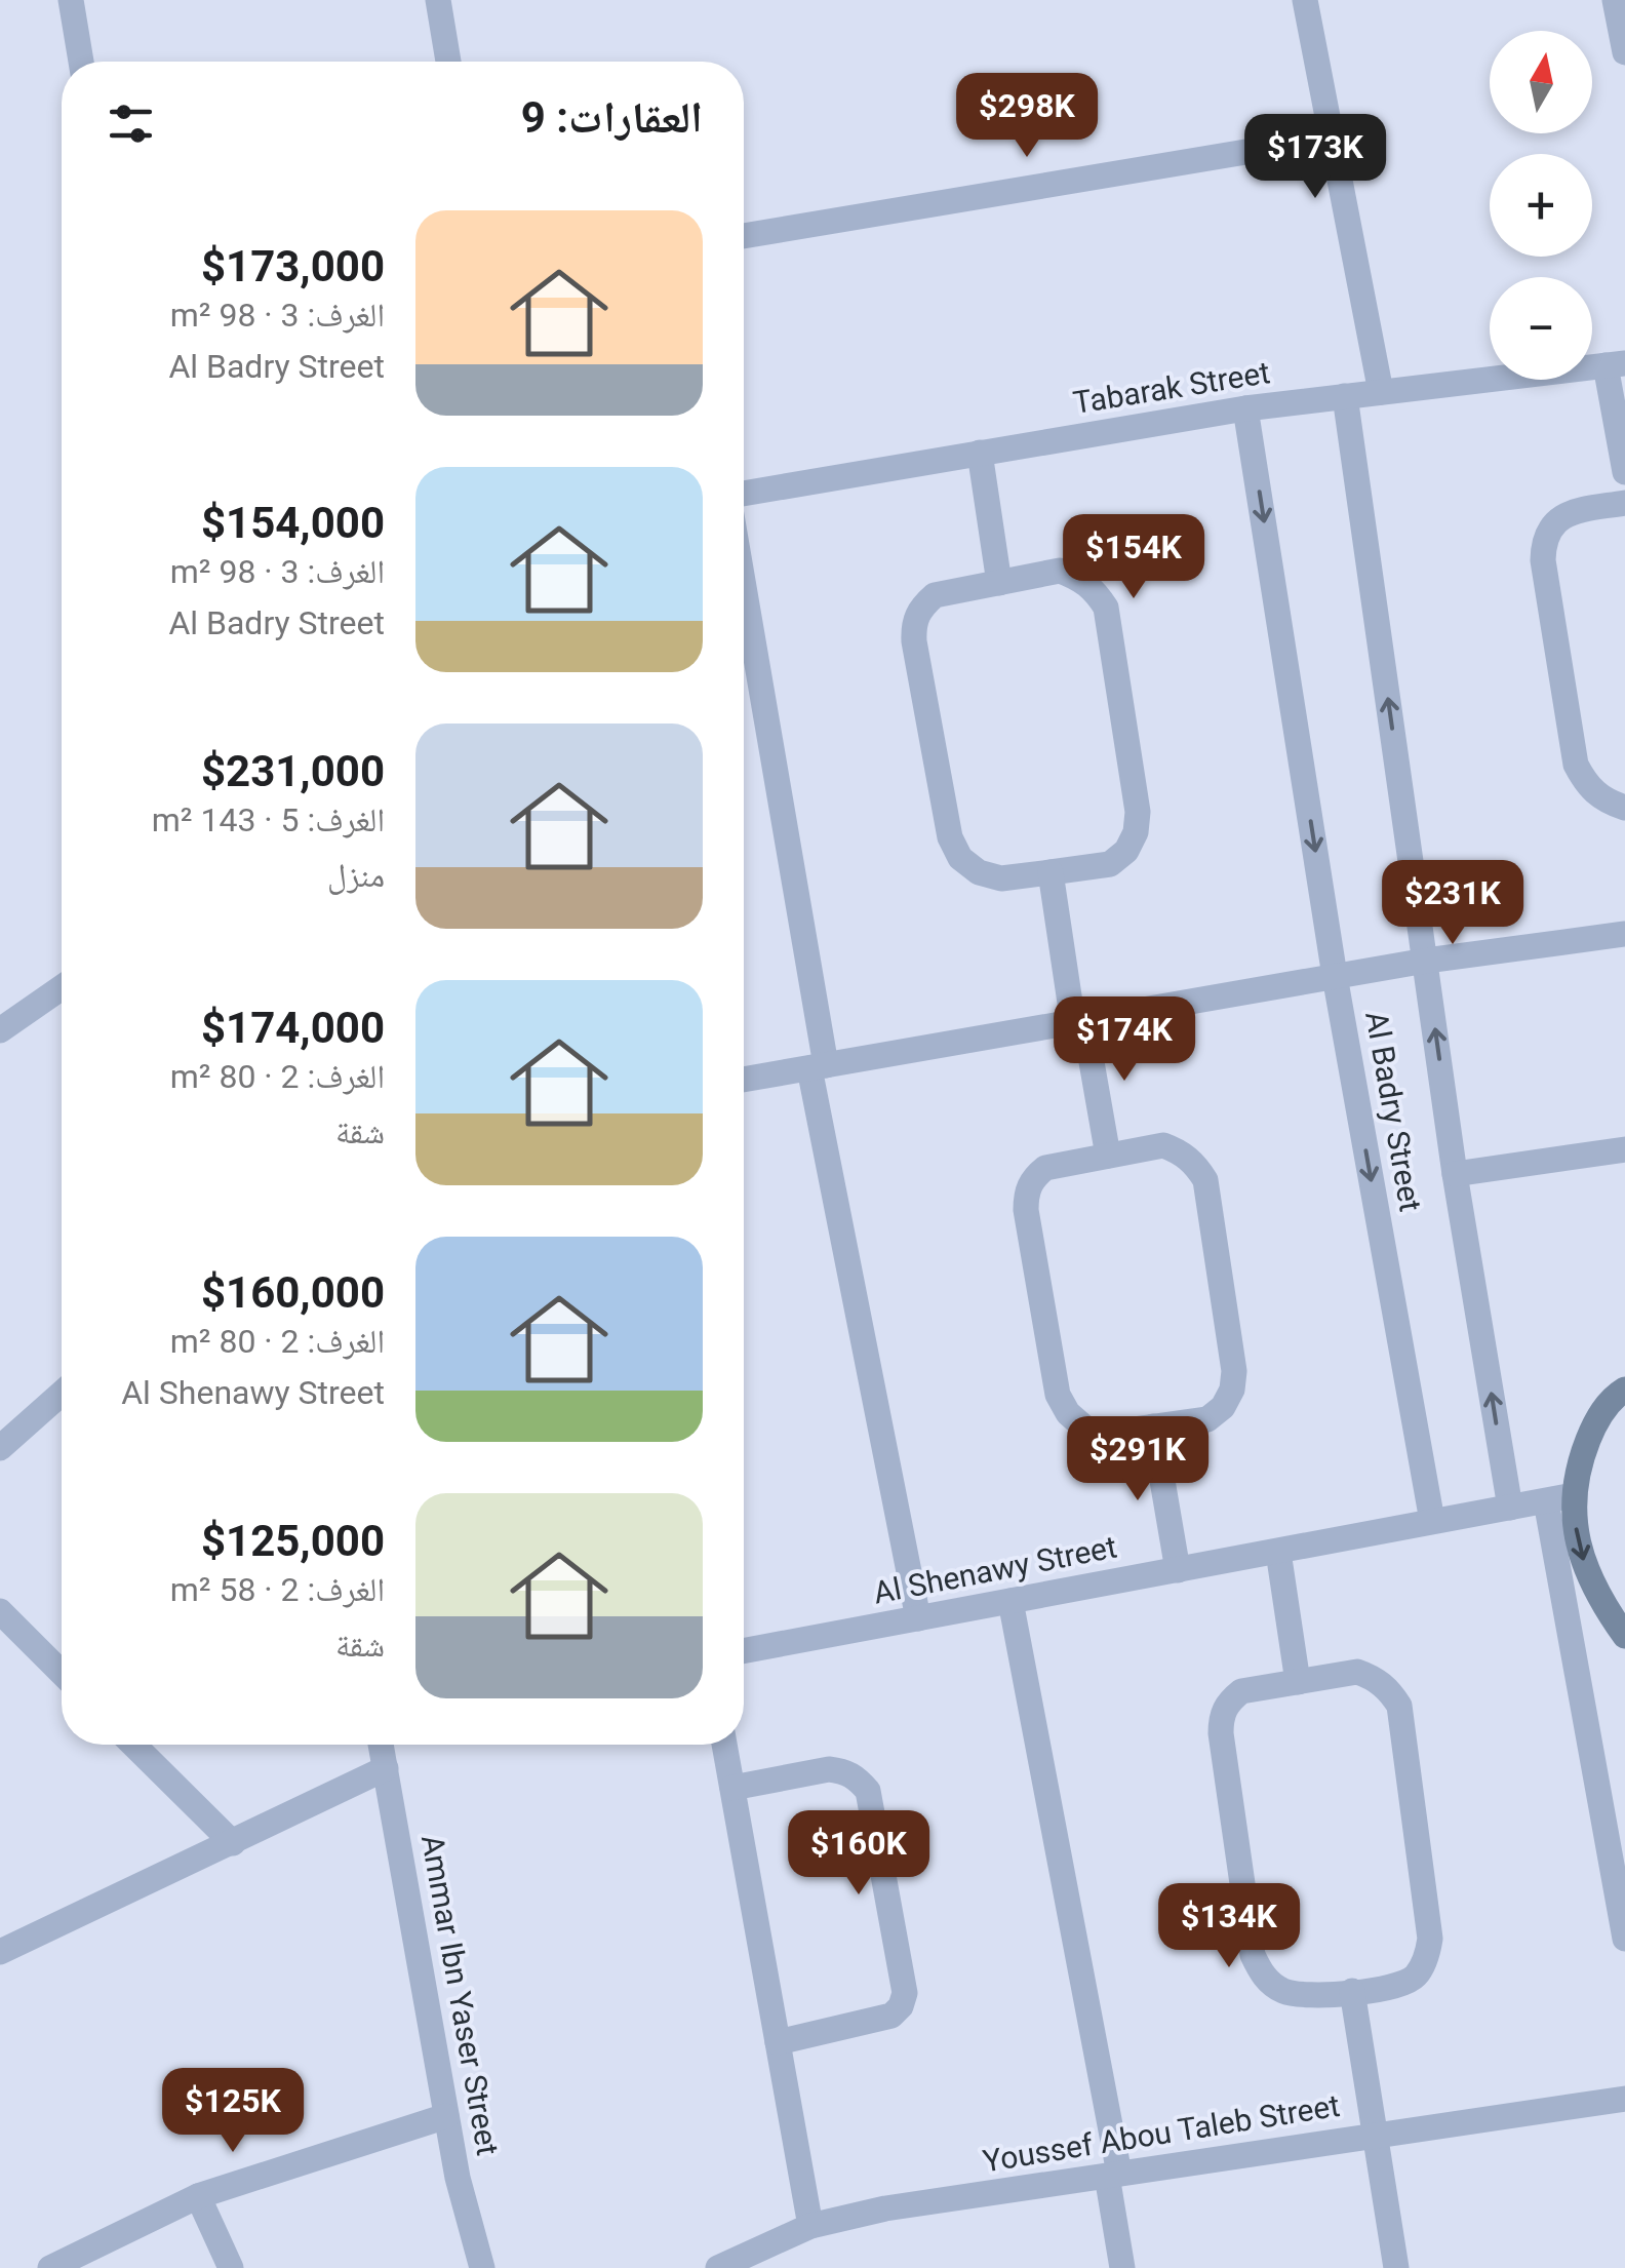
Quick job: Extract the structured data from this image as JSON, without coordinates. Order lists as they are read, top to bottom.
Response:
{
  "streets": {
    "street": [
      "Tabarak Street",
      "Al Badry Street",
      "Al Shenawy Street",
      "Ammar Ibn Yaser Street",
      "Youssef Abou Taleb Street"
    ]
  },
  "crossings": [
    ["Tabarak Street", "Al Badry Street"],
    ["Al Badry Street", "Al Shenawy Street"]
  ],
  "north": "top",
  "page": {
    "map_buttons": ["+", "−"],
    "heading": "العقارات: 9",
    "price": [
      "$298K",
      "$173K",
      "$154K",
      "$231K",
      "$174K",
      "$291K",
      "$160K",
      "$134K",
      "$125K"
    ],
    "list": [
      {
        "name": "$173,000",
        "note": "الغرف: 3 · 98 m² · Al Badry Street"
      },
      {
        "name": "$154,000",
        "note": "الغرف: 3 · 98 m² · Al Badry Street"
      },
      {
        "name": "$231,000",
        "note": "الغرف: 5 · 143 m² · منزل"
      },
      {
        "name": "$174,000",
        "note": "الغرف: 2 · 80 m² · شقة"
      },
      {
        "name": "$160,000",
        "note": "الغرف: 2 · 80 m² · Al Shenawy Street"
      },
      {
        "name": "$125,000",
        "note": "الغرف: 2 · 58 m² · شقة"
      }
    ]
  }
}
